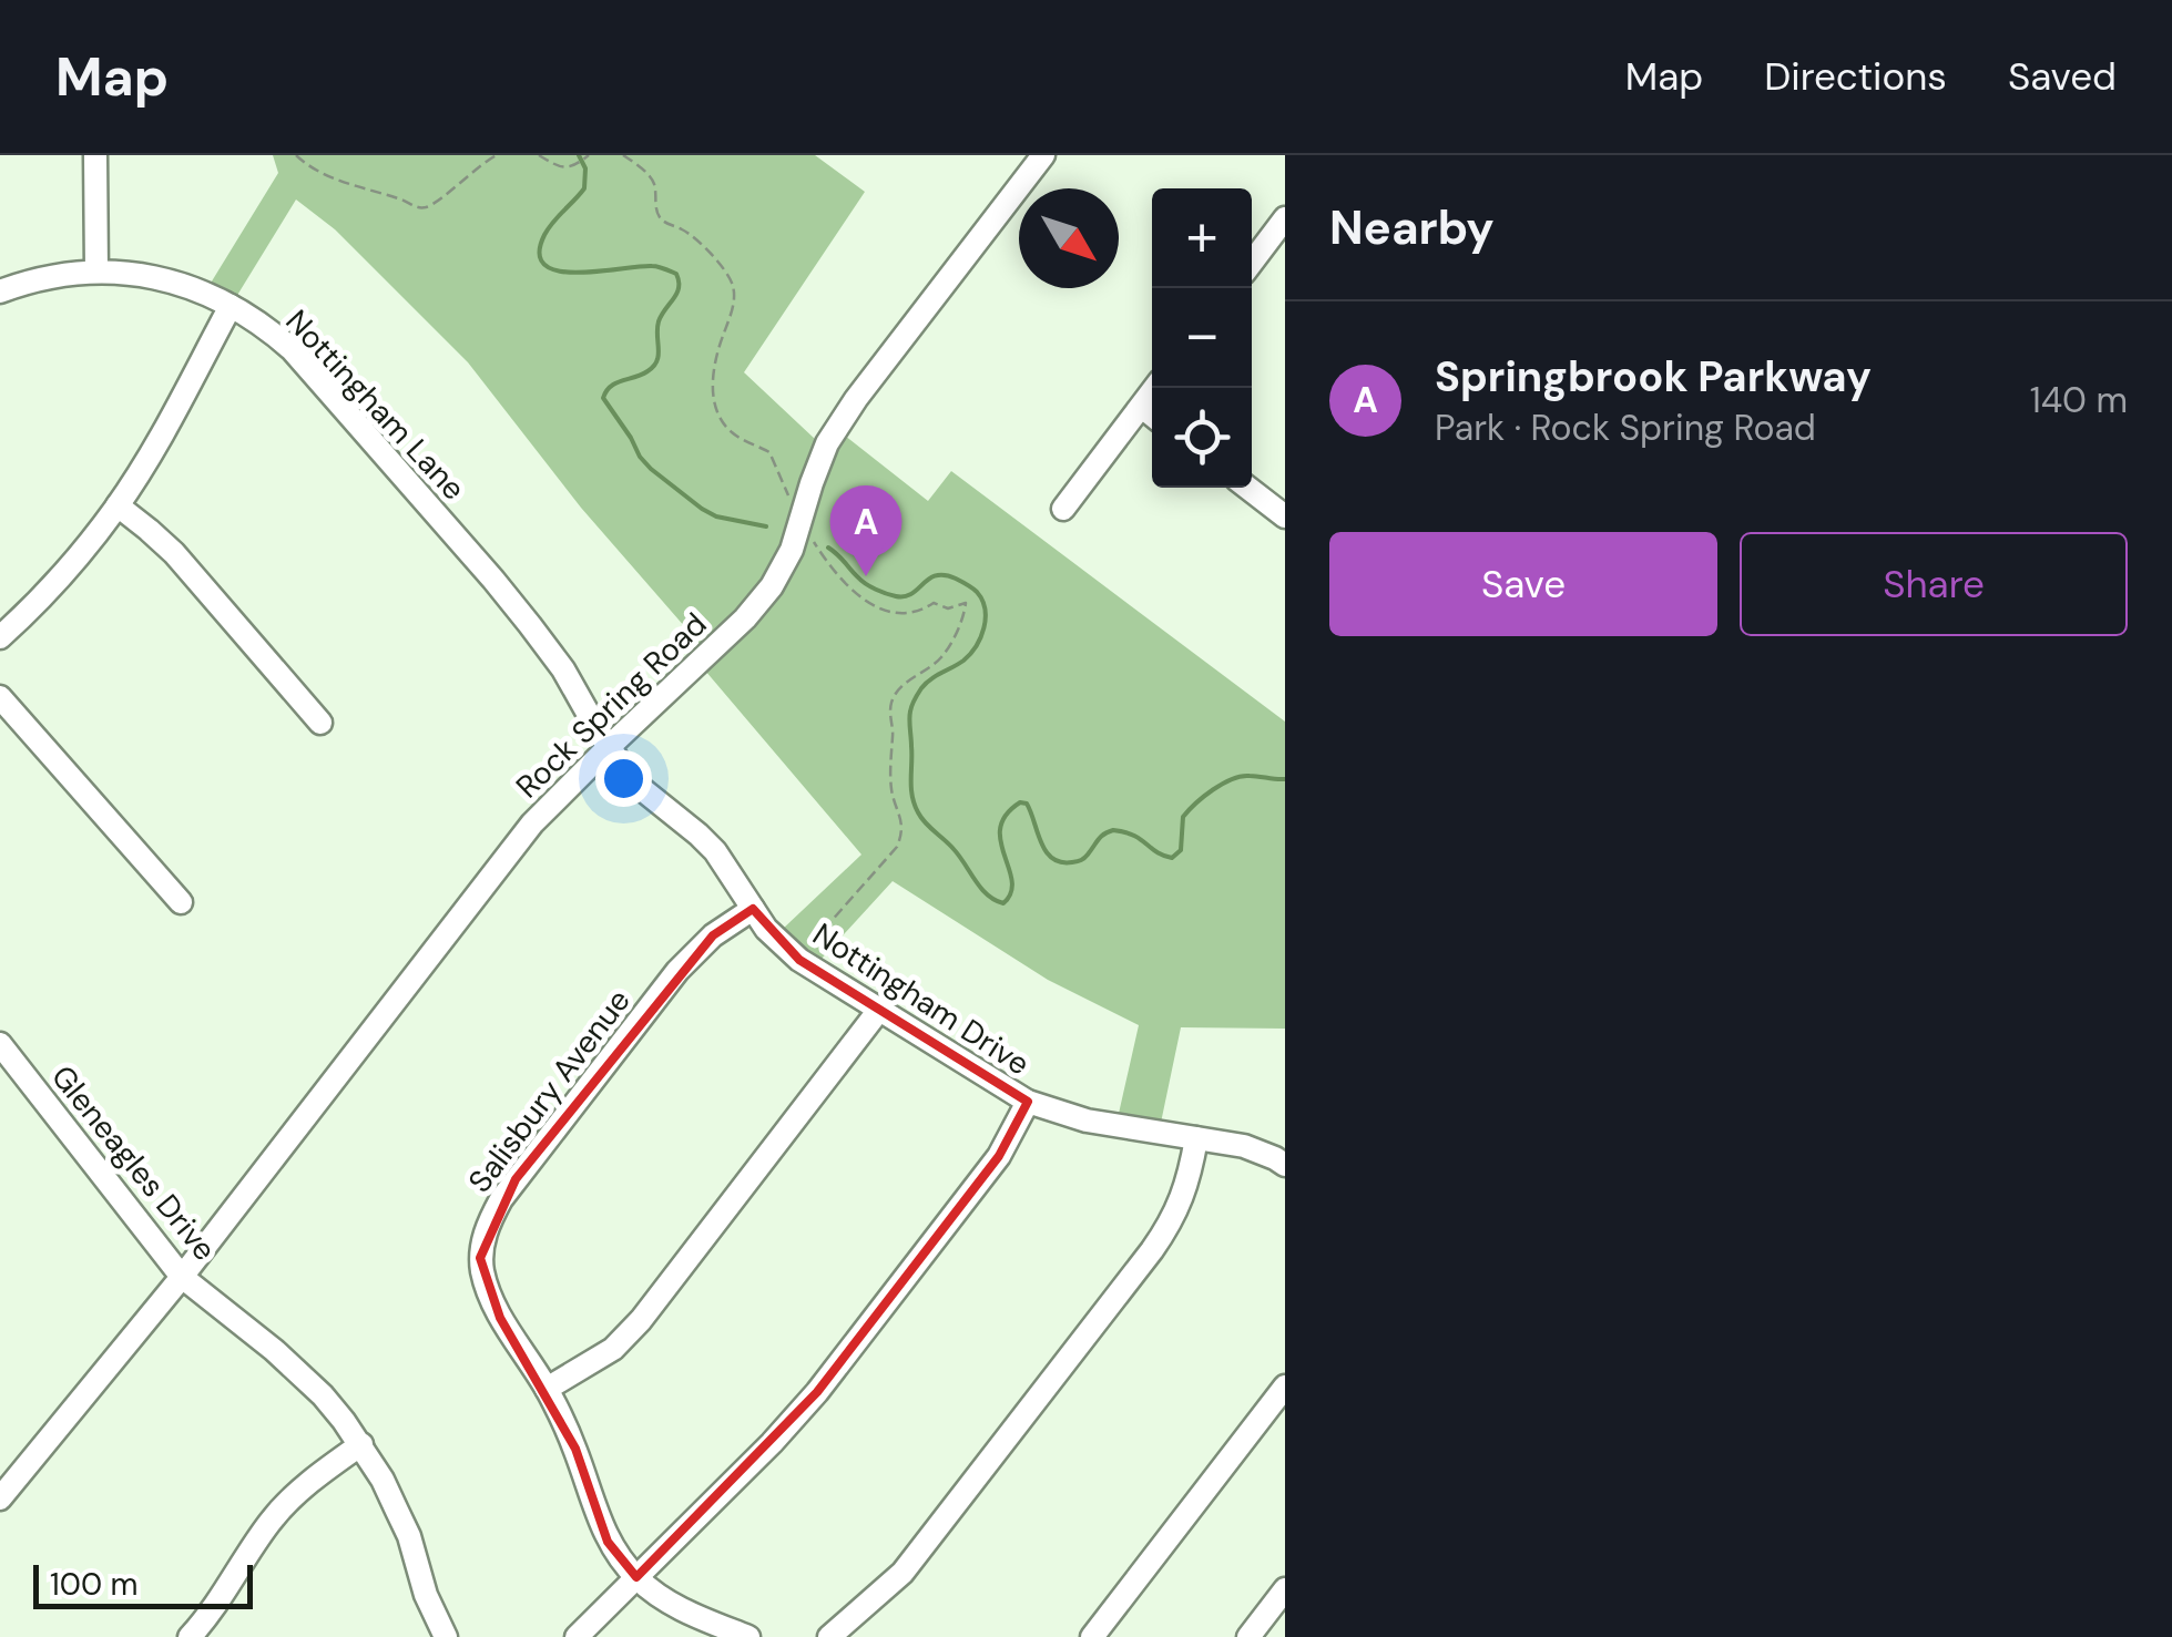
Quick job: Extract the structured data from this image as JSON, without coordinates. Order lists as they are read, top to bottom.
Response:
{
  "streets": {
    "street": [
      "Nottingham Lane",
      "Rock Spring Road",
      "Nottingham Drive",
      "Salisbury Avenue",
      "Gleneagles Drive"
    ]
  },
  "crossings": [
    ["Nottingham Lane", "Rock Spring Road"],
    ["Nottingham Lane", "Nottingham Drive"],
    ["Rock Spring Road", "Nottingham Drive"],
    ["Rock Spring Road", "Gleneagles Drive"],
    ["Nottingham Drive", "Salisbury Avenue"]
  ],
  "scale_bar": "100 m",
  "north": "bottom right",
  "page": {
    "header": "Map",
    "nav": ["Map", "Directions", "Saved"],
    "heading": "Nearby",
    "map_buttons": ["+", "−"],
    "list": [
      {
        "mark": "A",
        "name": "Springbrook Parkway",
        "note": "Park · Rock Spring Road",
        "value": "140 m"
      }
    ],
    "pins": "A",
    "buttons": ["Save", "Share"],
    "scale": "100 m"
  }
}
